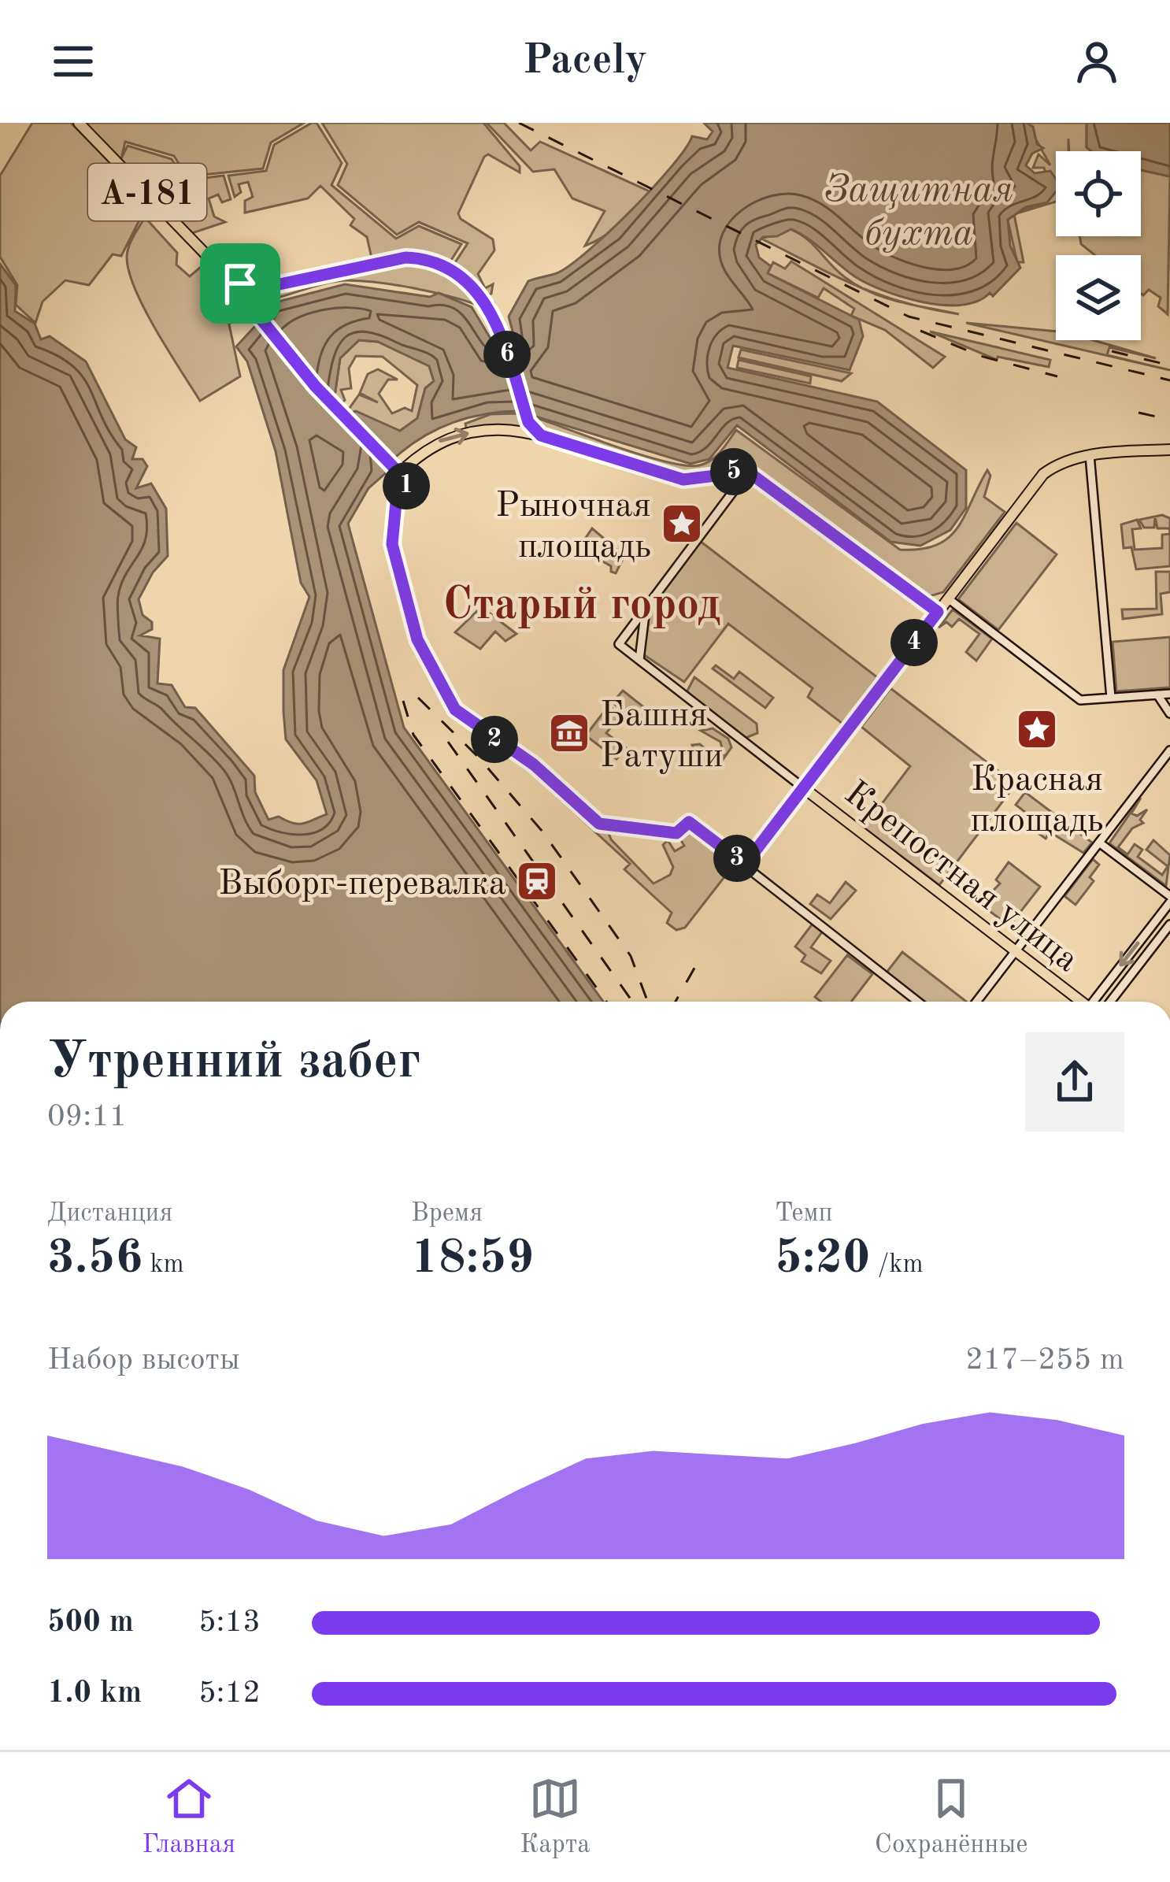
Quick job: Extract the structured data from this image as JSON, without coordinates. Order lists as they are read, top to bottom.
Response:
{
  "streets": {
    "main road": ["А-181", "Крепостная улица"]
  },
  "districts": ["Старый город"],
  "water": ["Защитная бухта"],
  "places": {
    "place": ["Рыночная площадь", "Красная площадь"],
    "museum": ["Башня Ратуши"],
    "station": ["Выборг-перевалка"]
  },
  "page": {
    "header": "Pacely",
    "pins": [
      "6",
      "5",
      "1",
      "4",
      "2",
      "3"
    ],
    "heading": ["Утренний забег", "09:11"],
    "stats": [
      ["Дистанция", "3.56 km"],
      ["Время", "18:59"],
      ["Темп", "5:20 /km"]
    ],
    "chart": ["Набор высоты", "217–255 m"],
    "list": [
      {
        "name": "500 m",
        "note": "5:13"
      },
      {
        "name": "1.0 km",
        "note": "5:12"
      }
    ],
    "tabs": ["Главная", "Карта", "Сохранённые"]
  }
}
